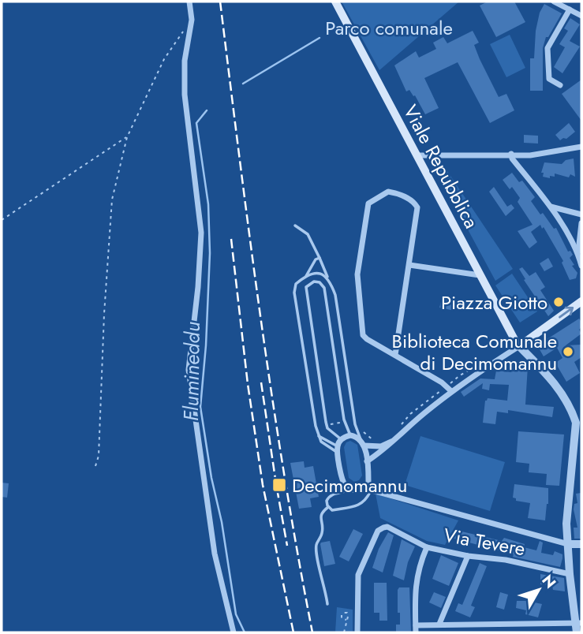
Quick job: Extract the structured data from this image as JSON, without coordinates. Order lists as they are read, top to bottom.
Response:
{
  "streets": {
    "main road": ["Viale Repubblica"],
    "street": ["Via Tevere"]
  },
  "water": ["Flumineddu"],
  "parks": ["Parco comunale"],
  "places": {
    "other": ["Piazza Giotto", "Biblioteca Comunale di Decimomannu"],
    "transit": ["Decimomannu"]
  },
  "north": "top right"
}
